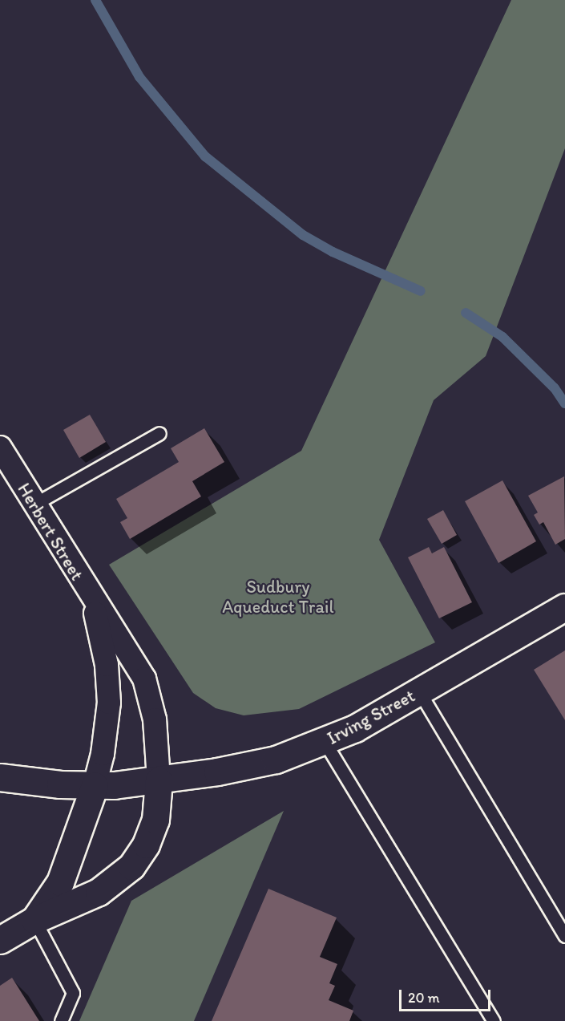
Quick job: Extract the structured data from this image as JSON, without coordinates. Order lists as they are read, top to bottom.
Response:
{
  "streets": {
    "street": ["Herbert Street", "Irving Street"]
  },
  "crossings": [
    ["Herbert Street", "Irving Street"]
  ],
  "parks": ["Sudbury Aqueduct Trail"],
  "scale_bar": "20 m"
}
